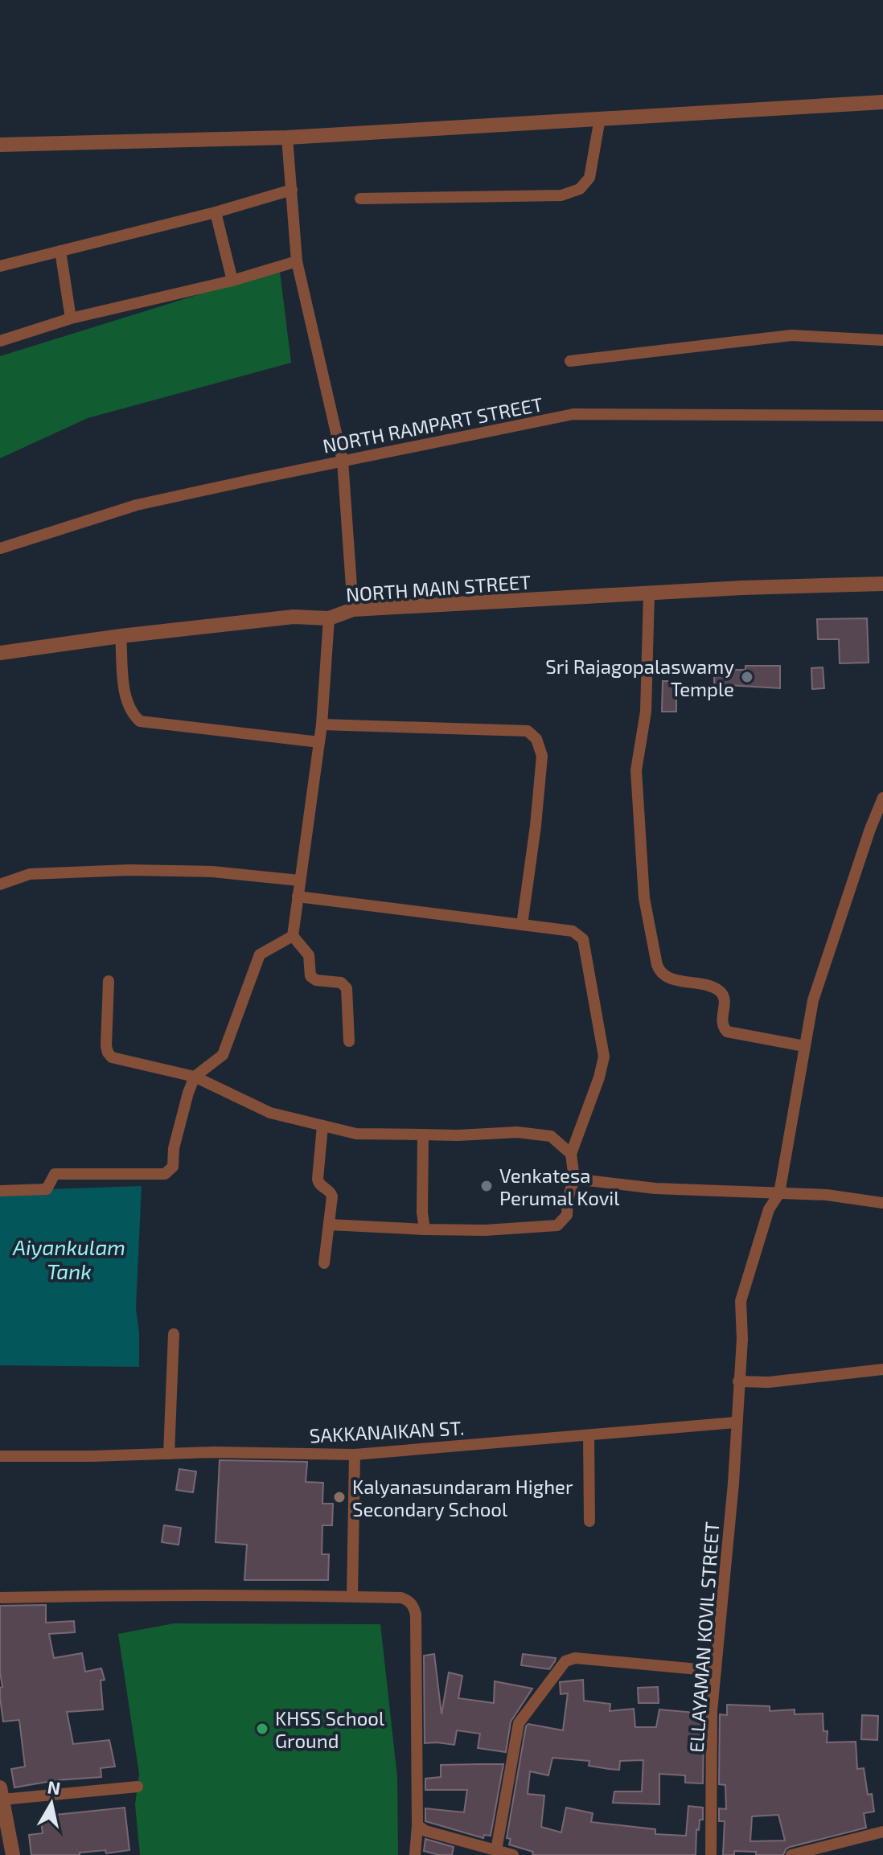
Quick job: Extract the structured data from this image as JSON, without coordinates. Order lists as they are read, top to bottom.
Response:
{
  "streets": {
    "street": [
      "NORTH RAMPART STREET",
      "NORTH MAIN STREET",
      "SAKKANAIKAN ST.",
      "ELLAYAMAN KOVIL STREET"
    ]
  },
  "crossings": [
    ["SAKKANAIKAN ST.", "ELLAYAMAN KOVIL STREET"]
  ],
  "water": ["Aiyankulam Tank"],
  "places": [
    "Sri Rajagopalaswamy Temple",
    "Venkatesa Perumal Kovil",
    "Kalyanasundaram Higher Secondary School",
    "KHSS School Ground"
  ],
  "north": "top"
}
